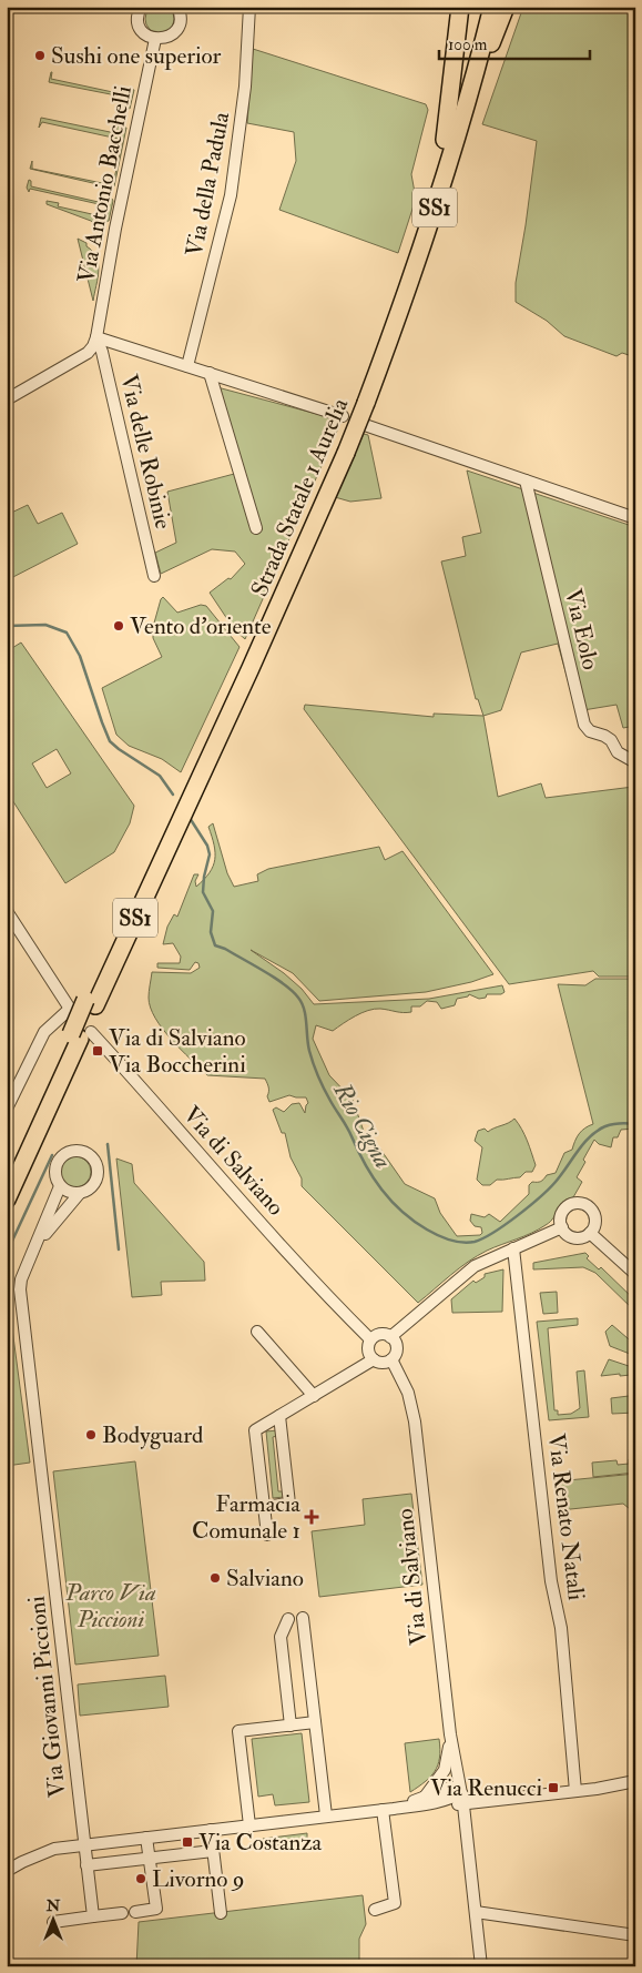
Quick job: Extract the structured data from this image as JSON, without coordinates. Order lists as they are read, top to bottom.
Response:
{
  "streets": {
    "highway": ["SS1", "Strada Statale 1 Aurelia"],
    "street": [
      "Via Antonio Bacchelli",
      "Via della Padula",
      "Via delle Robinie",
      "Via Eolo",
      "Via di Salviano",
      "Via Renato Natali",
      "Via Giovanni Piccioni"
    ]
  },
  "crossings": [
    ["Via Antonio Bacchelli", "Via delle Robinie"],
    ["Strada Statale 1 Aurelia", "Via di Salviano"]
  ],
  "water": ["Rio Cigna"],
  "parks": ["Parco Via Piccioni"],
  "places": {
    "other": [
      "Sushi one superior",
      "Vento d’oriente",
      "Bodyguard",
      "Salviano",
      "Livorno 9"
    ],
    "transit": ["Via di Salviano Via Boccherini", "Via Renucci", "Via Costanza"],
    "health": ["Farmacia Comunale 1"]
  },
  "scale_bar": "100 m",
  "north": "top"
}
